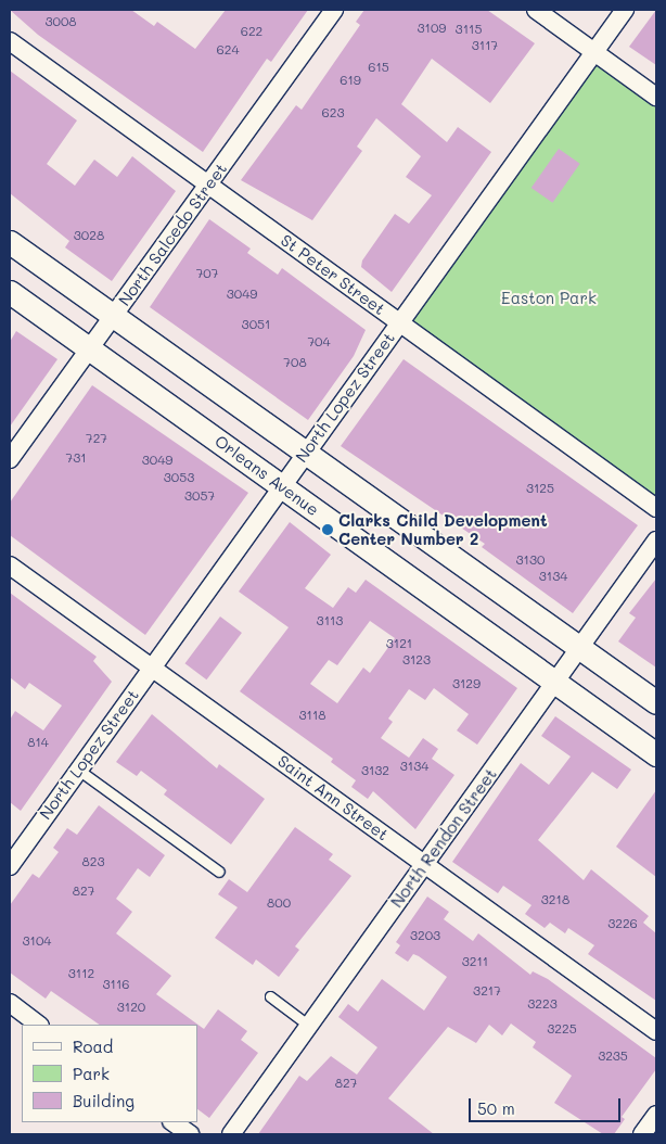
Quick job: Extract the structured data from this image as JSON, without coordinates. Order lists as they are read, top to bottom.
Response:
{
  "streets": {
    "street": [
      "North Salcedo Street",
      "St Peter Street",
      "North Lopez Street",
      "Orleans Avenue",
      "Saint Ann Street",
      "North Rendon Street"
    ]
  },
  "crossings": [
    ["North Salcedo Street", "St Peter Street"],
    ["North Salcedo Street", "Orleans Avenue"],
    ["St Peter Street", "North Lopez Street"],
    ["North Lopez Street", "Orleans Avenue"],
    ["North Lopez Street", "Saint Ann Street"],
    ["Orleans Avenue", "North Rendon Street"],
    ["Saint Ann Street", "North Rendon Street"]
  ],
  "parks": ["Easton Park"],
  "places": ["Clarks Child Development Center Number 2"],
  "house_numbers": [
    "3008",
    "3109",
    "3115",
    "622",
    "3117",
    "624",
    "615",
    "619",
    "623",
    "3028",
    "707",
    "3049",
    "3051",
    "704",
    "708",
    "727",
    "731",
    "3049",
    "3053",
    "3125",
    "3057",
    "3130",
    "3134",
    "3113",
    "3121",
    "3123",
    "3129",
    "3118",
    "814",
    "3134",
    "3132",
    "823",
    "827",
    "3218",
    "800",
    "3226",
    "3203",
    "3104",
    "3211",
    "3112",
    "3116",
    "3217",
    "3223",
    "3120",
    "3225",
    "3235",
    "827"
  ],
  "legend": ["Road", "Park", "Building"],
  "scale_bar": "50 m"
}
